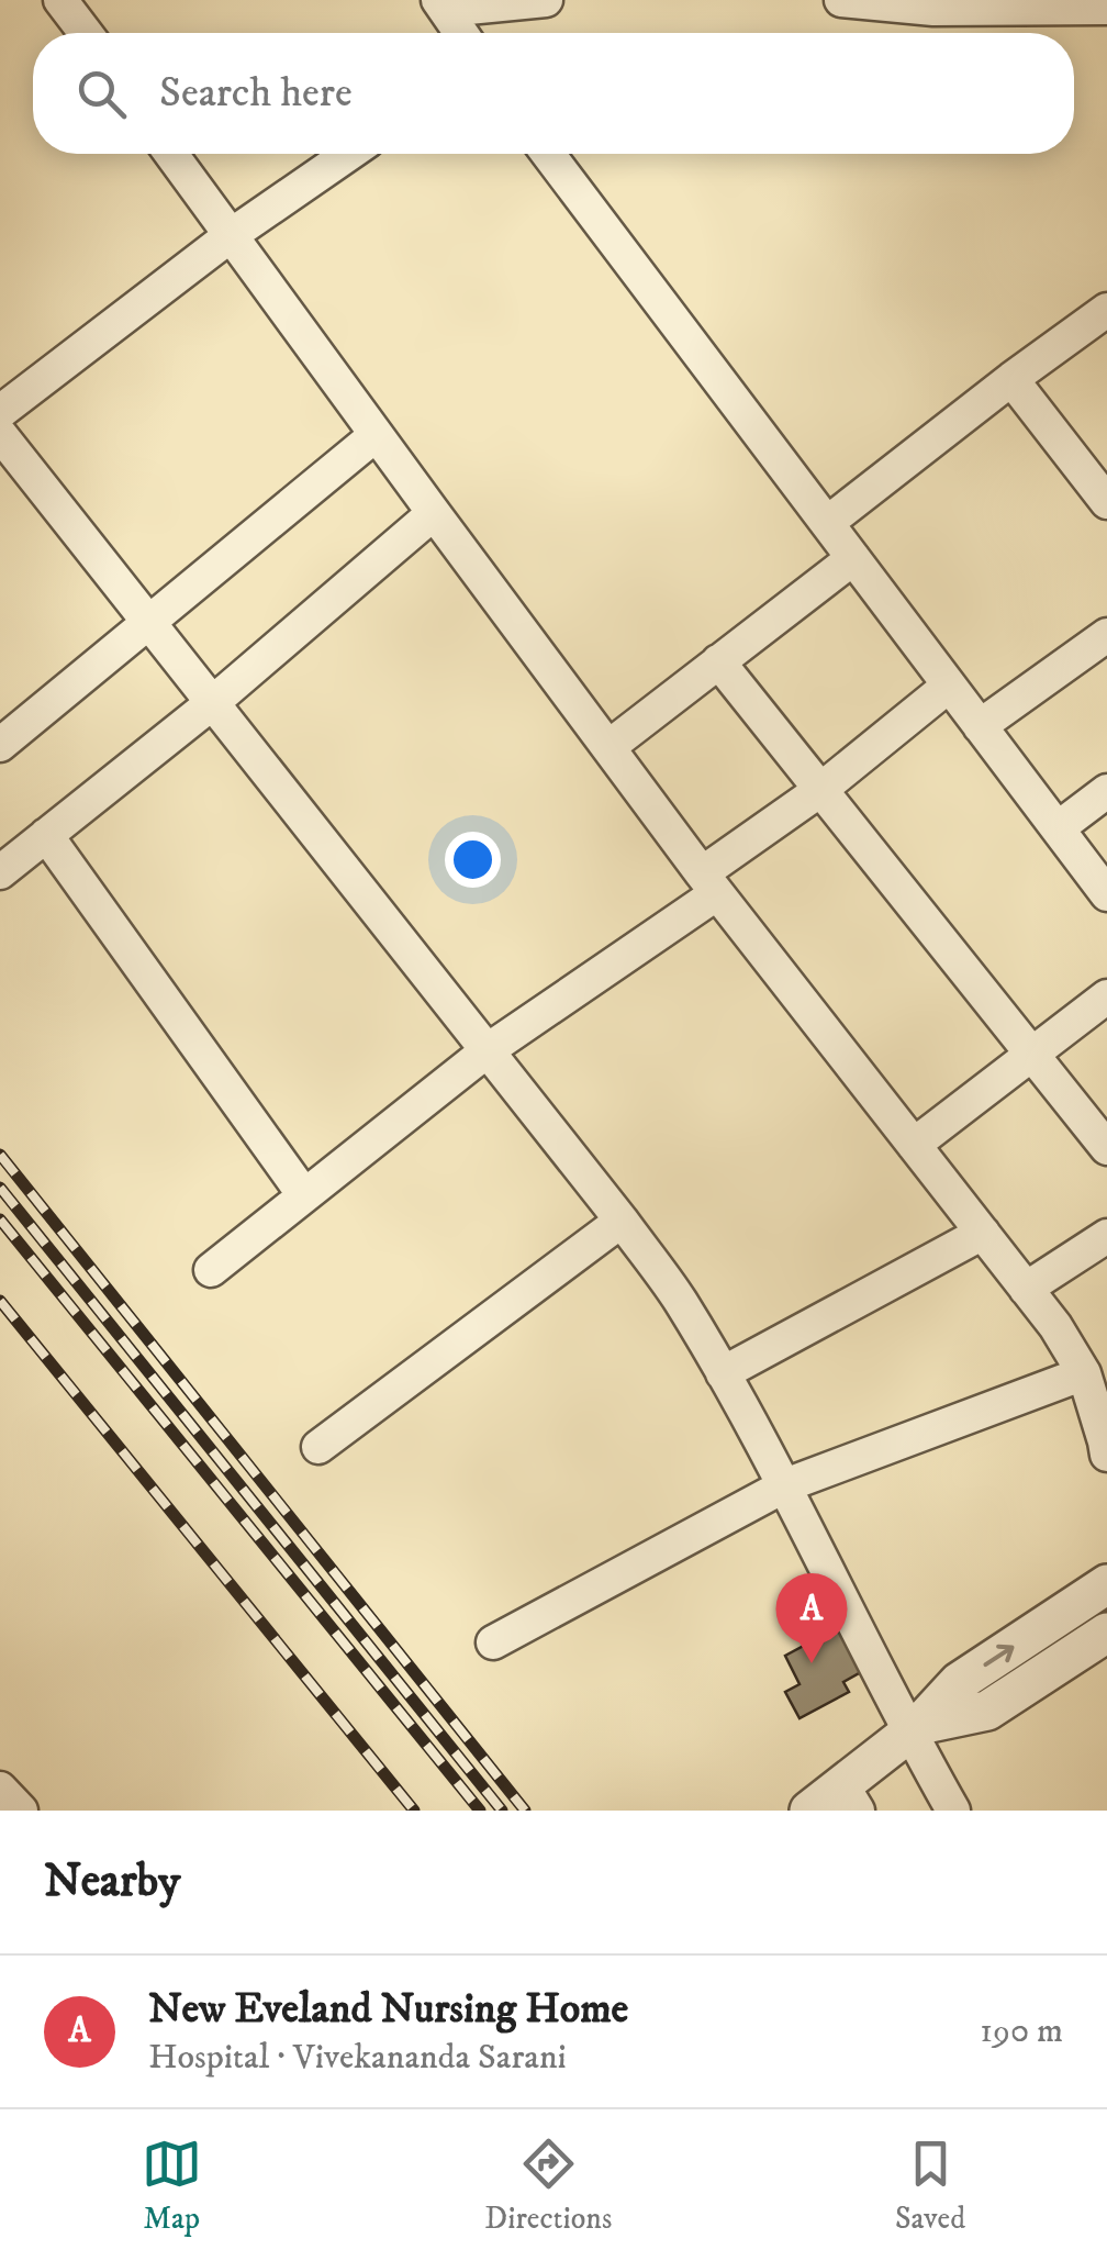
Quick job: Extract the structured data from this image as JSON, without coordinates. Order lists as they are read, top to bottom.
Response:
{
  "page": {
    "search": "Search here",
    "pins": "A",
    "heading": "Nearby",
    "list": [
      {
        "mark": "A",
        "name": "New Eveland Nursing Home",
        "note": "Hospital · Vivekananda Sarani",
        "value": "190 m"
      }
    ],
    "nav": ["Map", "Directions", "Saved"]
  }
}
